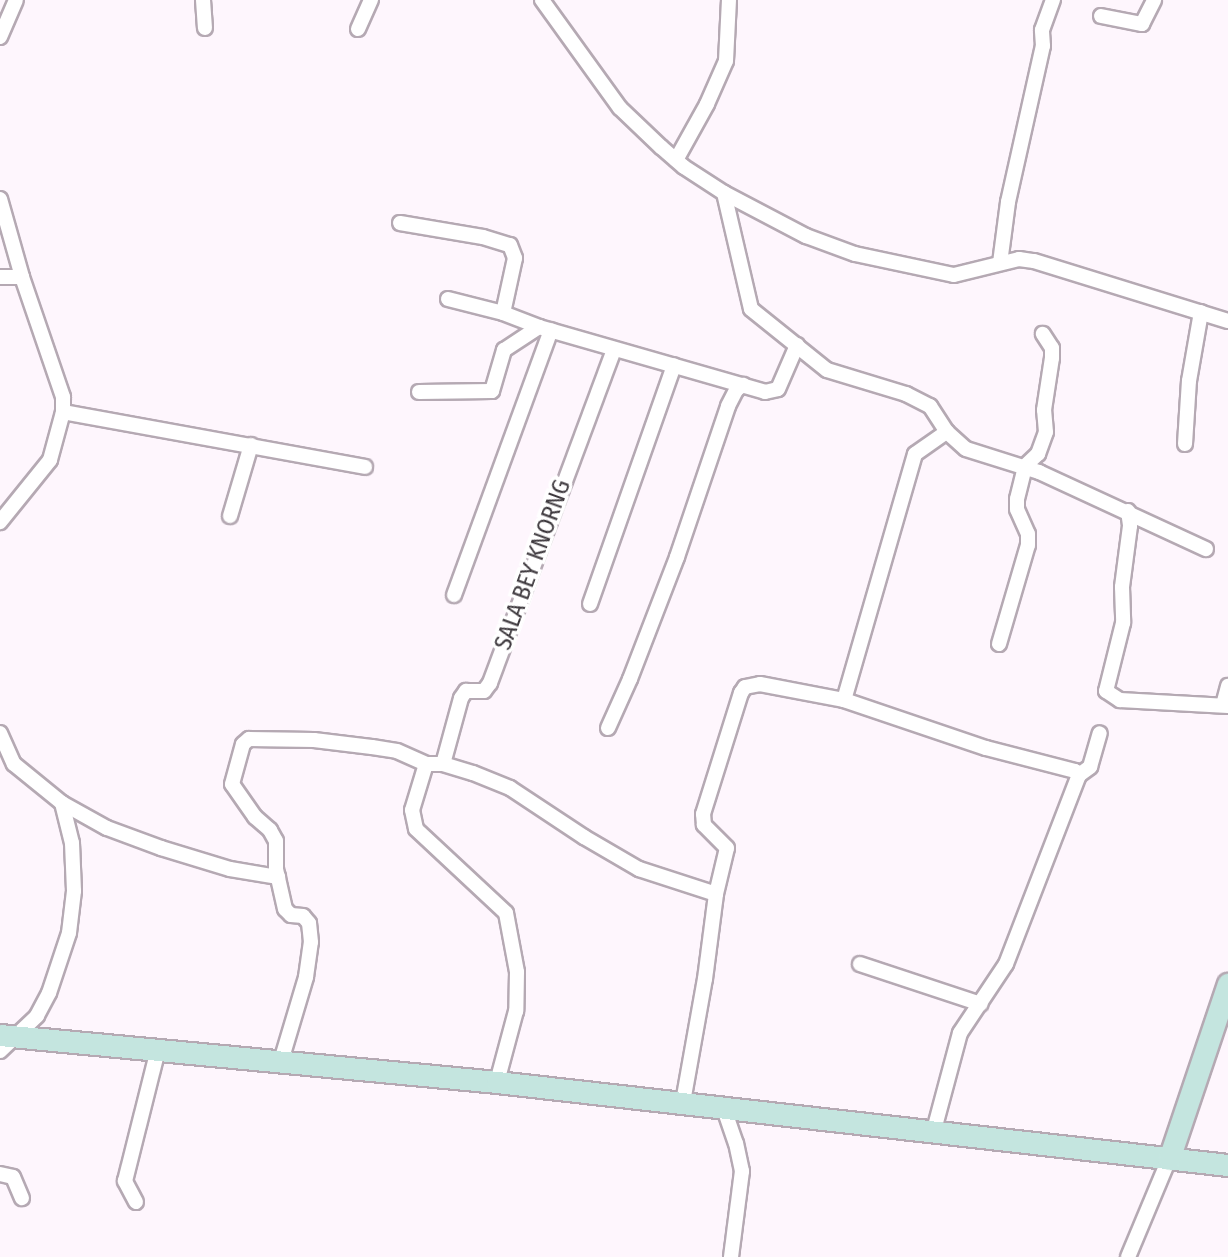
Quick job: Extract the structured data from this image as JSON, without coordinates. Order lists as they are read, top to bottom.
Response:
{
  "streets": {
    "street": ["SALA BEY KNORNG"]
  }
}
